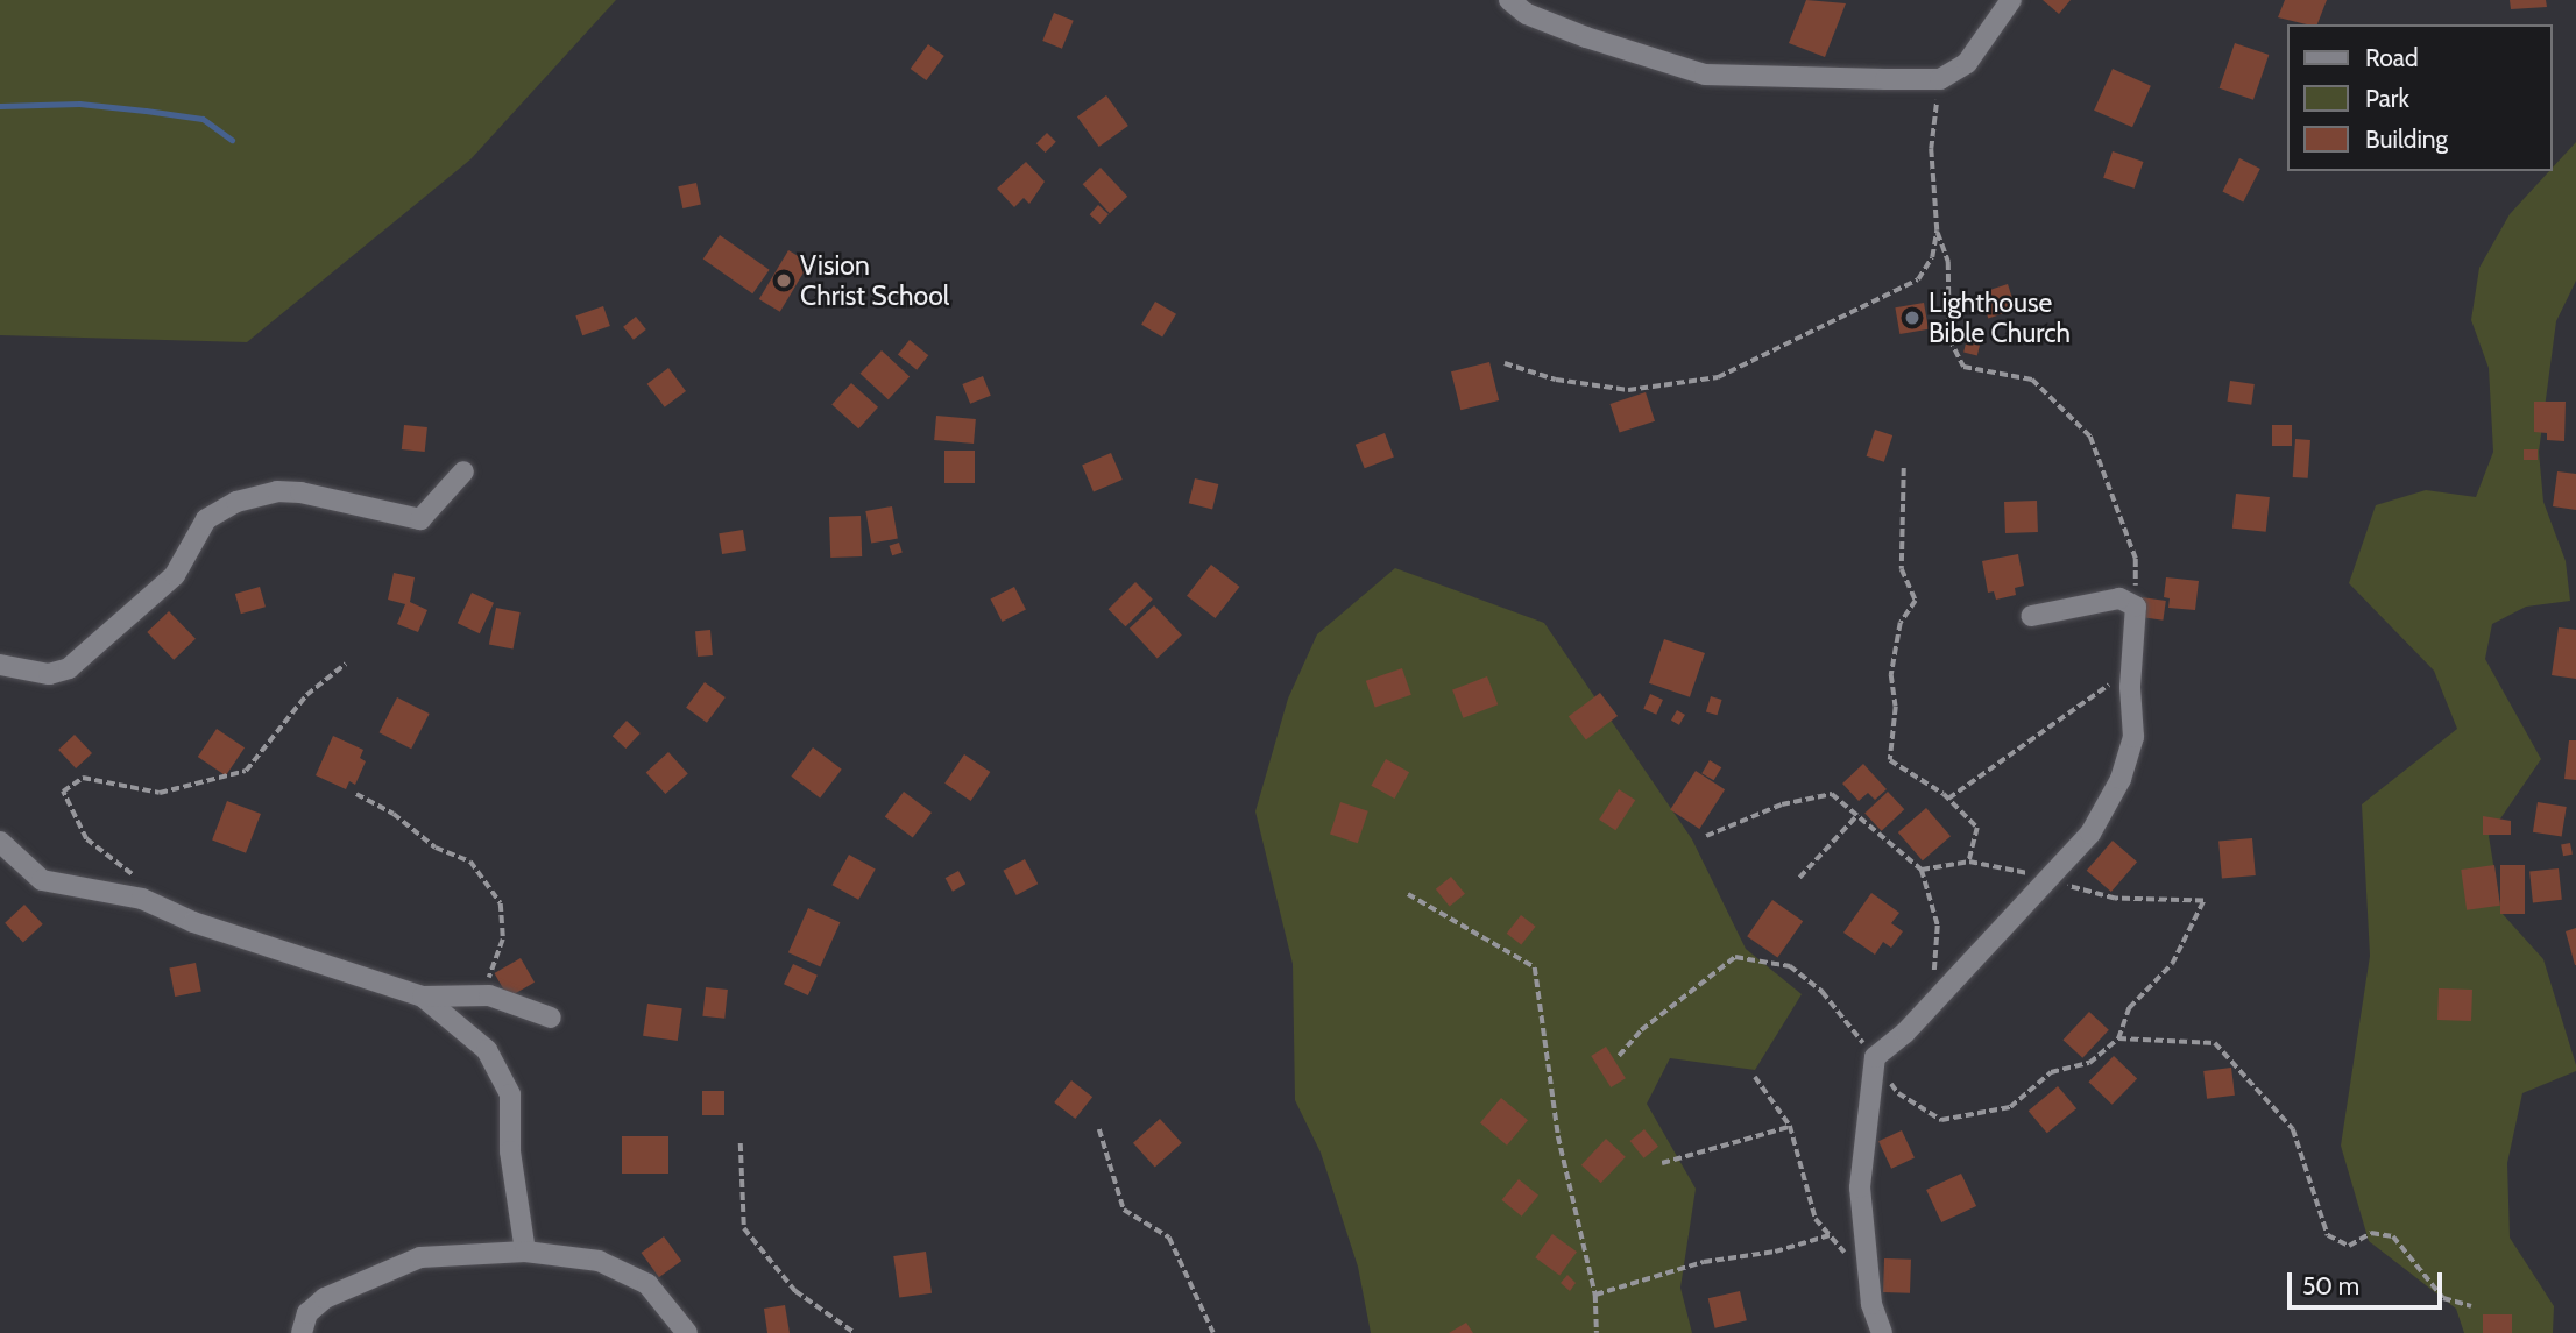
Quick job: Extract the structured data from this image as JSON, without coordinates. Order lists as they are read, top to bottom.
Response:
{
  "places": ["Vision Christ School", "Lighthouse Bible Church"],
  "legend": ["Road", "Park", "Building"],
  "scale_bar": "50 m"
}
